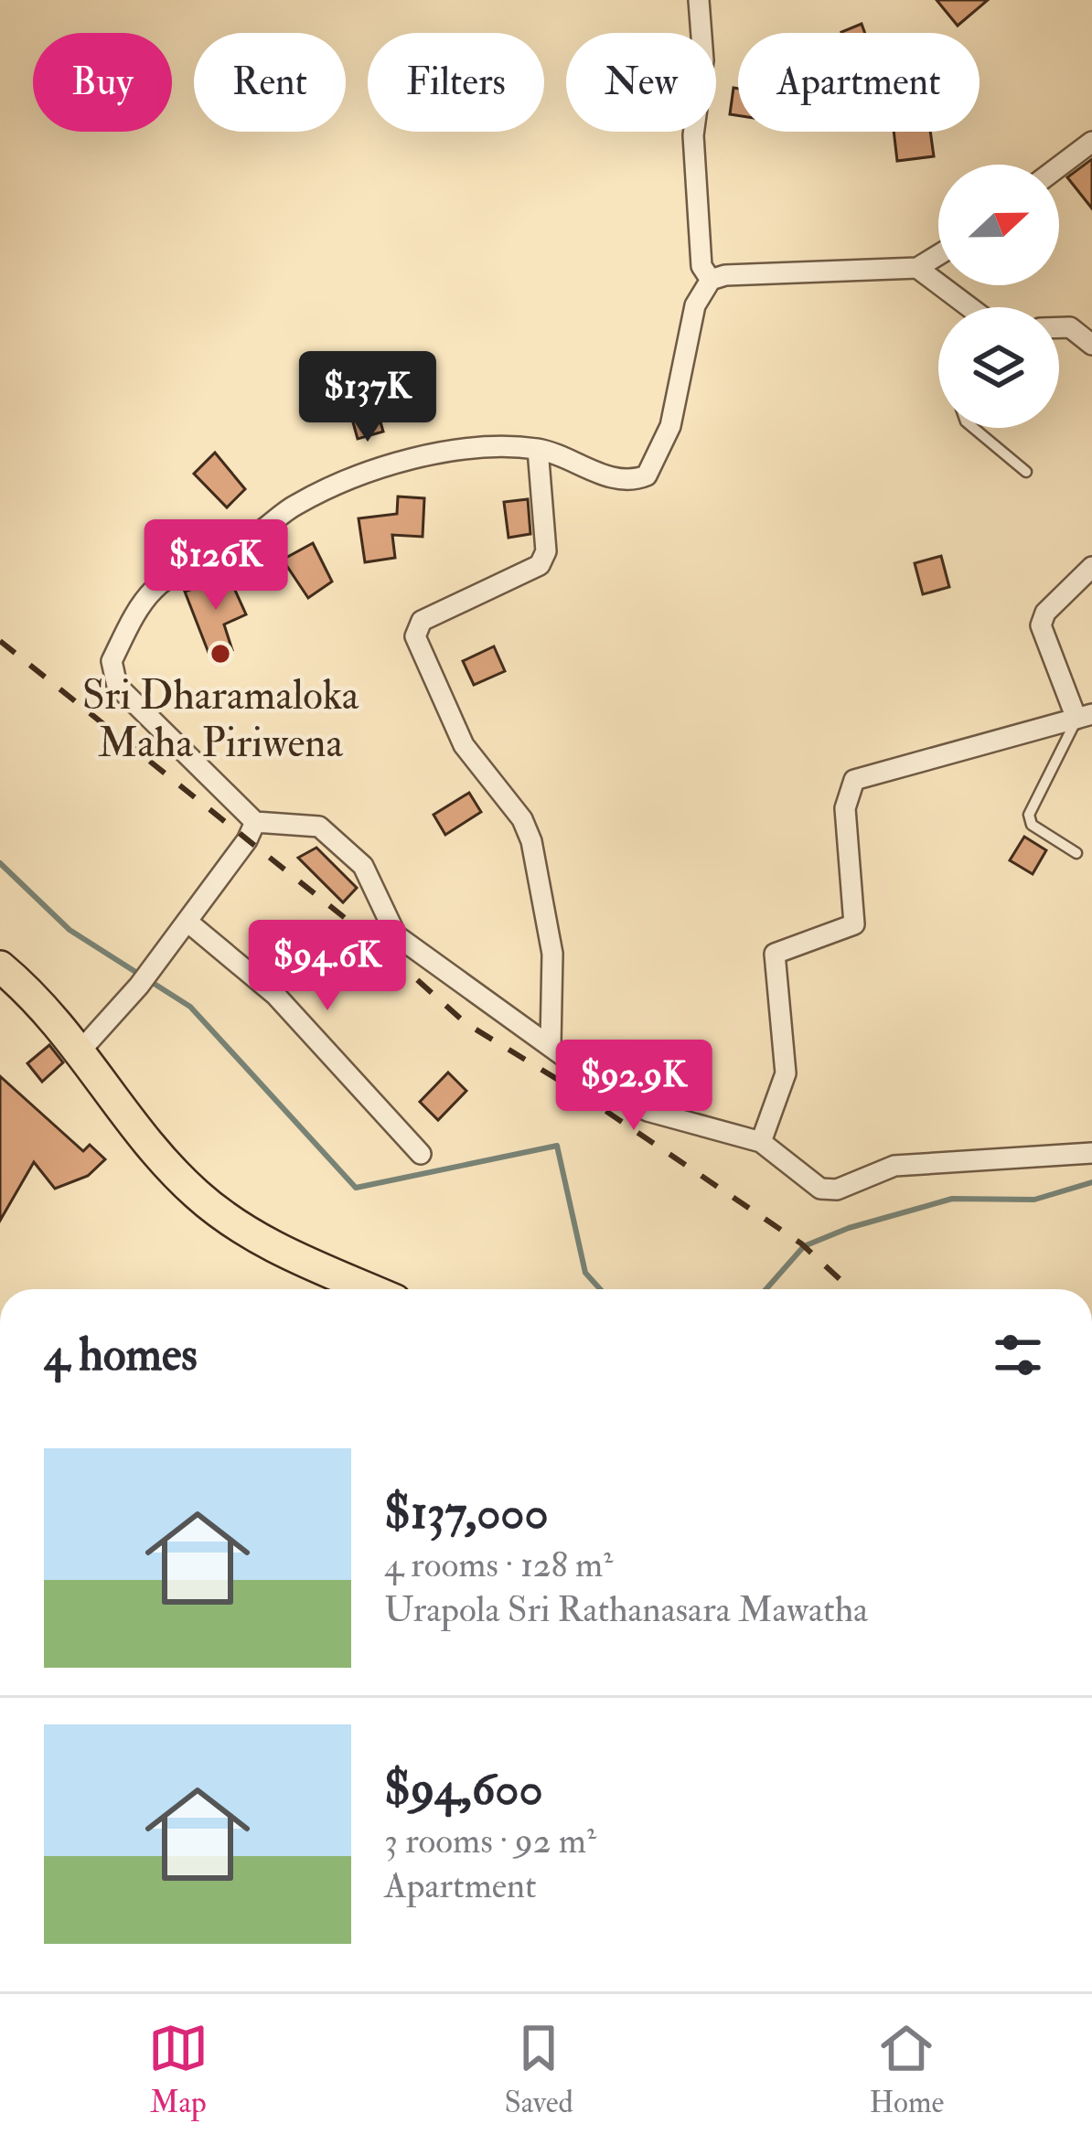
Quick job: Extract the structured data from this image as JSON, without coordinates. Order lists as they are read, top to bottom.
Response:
{
  "places": ["Sri Dharamaloka Maha Piriwena"],
  "north": "right",
  "page": {
    "chip": [
      "Buy",
      "Rent",
      "Filters",
      "New",
      "Apartment"
    ],
    "price": [
      "$137K",
      "$126K",
      "$94.6K",
      "$92.9K"
    ],
    "heading": "4 homes",
    "list": [
      {
        "name": "$137,000",
        "note": "4 rooms · 128 m² · Urapola Sri Rathanasara Mawatha"
      },
      {
        "name": "$94,600",
        "note": "3 rooms · 92 m² · Apartment"
      }
    ],
    "tabs": ["Map", "Saved", "Home"]
  }
}
